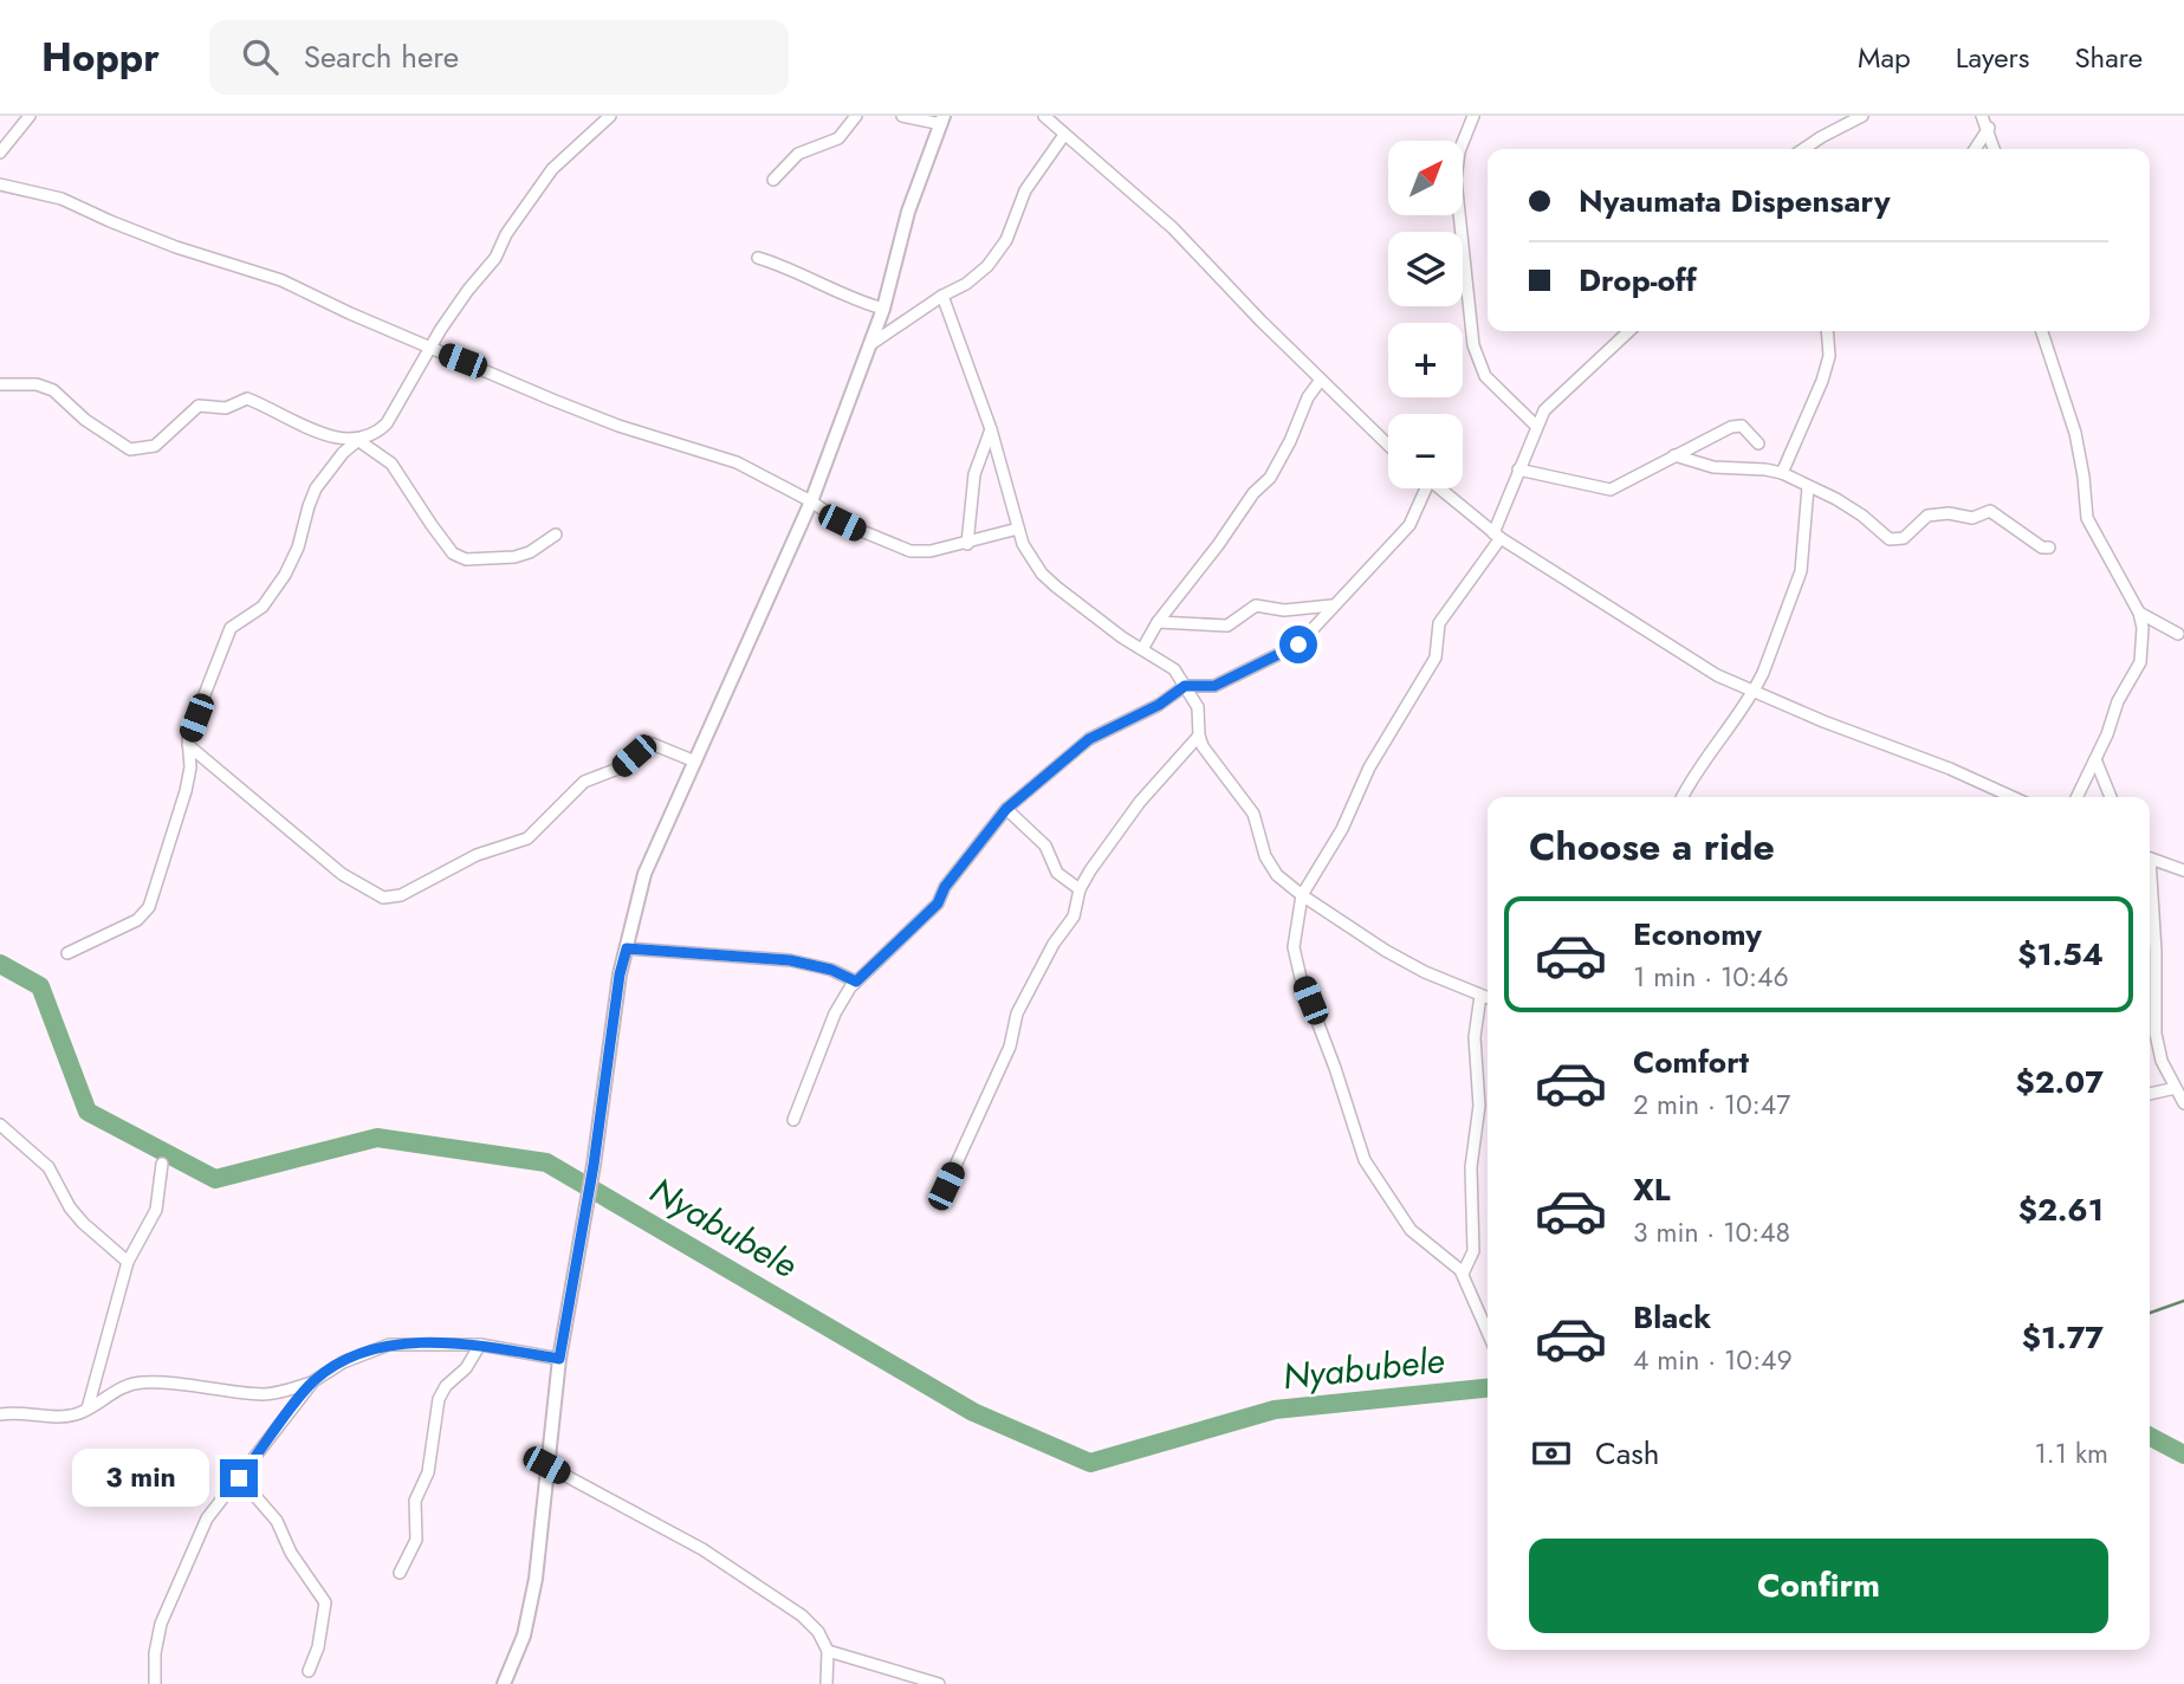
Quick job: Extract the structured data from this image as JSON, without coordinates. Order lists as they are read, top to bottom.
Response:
{
  "water": ["Nyabubele"],
  "north": "top right",
  "page": {
    "header": "Hoppr",
    "search": "Search here",
    "nav": ["Map", "Layers", "Share"],
    "map_buttons": ["+", "−"],
    "banner": ["Nyaumata Dispensary", "Drop-off"],
    "heading": "Choose a ride",
    "list": [
      {
        "name": "Economy",
        "note": "1 min · 10:46",
        "value": "$1.54"
      },
      {
        "name": "Comfort",
        "note": "2 min · 10:47",
        "value": "$2.07"
      },
      {
        "name": "XL",
        "note": "3 min · 10:48",
        "value": "$2.61"
      },
      {
        "name": "Black",
        "note": "4 min · 10:49",
        "value": "$1.77"
      }
    ],
    "pay": ["Cash", "1.1 km"],
    "bubble": "3 min",
    "buttons": "Confirm"
  }
}
